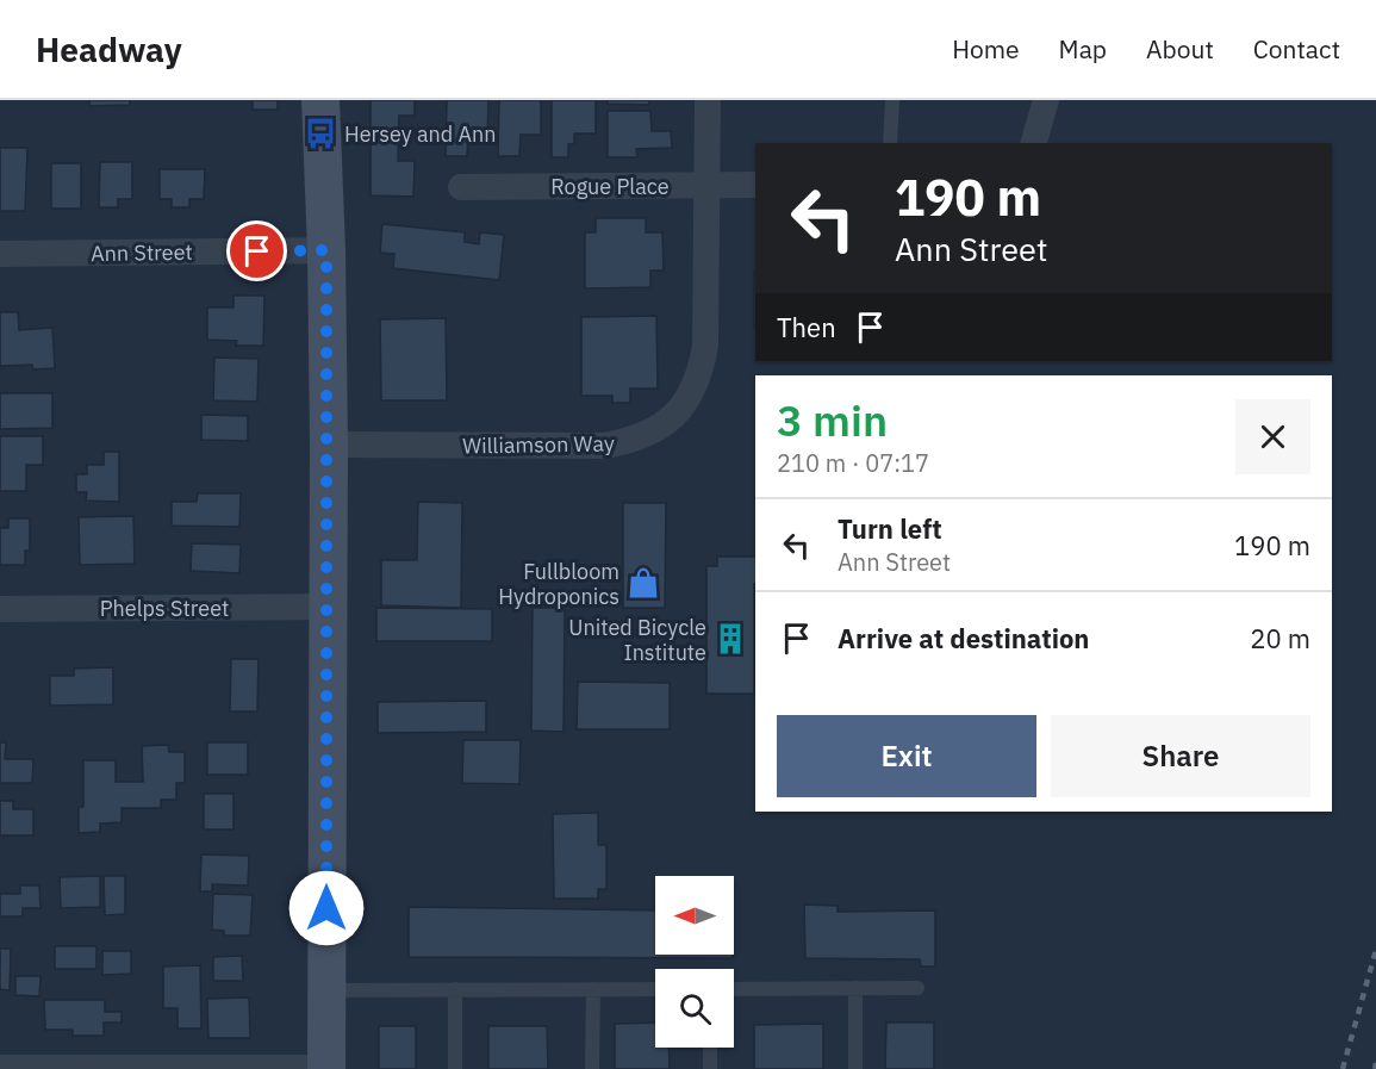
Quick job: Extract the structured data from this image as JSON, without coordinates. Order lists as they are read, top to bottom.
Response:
{
  "streets": {
    "street": [
      "Rogue Place",
      "Ann Street",
      "Williamson Way",
      "Phelps Street"
    ]
  },
  "crossings": [
    ["Rogue Place", "Williamson Way"]
  ],
  "places": {
    "bus stop": ["Hersey and Ann"],
    "shop": ["Fullbloom Hydroponics"],
    "building": ["United Bicycle Institute"]
  },
  "north": "left",
  "page": {
    "header": "Headway",
    "nav": [
      "Home",
      "Map",
      "About",
      "Contact"
    ],
    "turn": ["190 m", "Ann Street"],
    "then": "Then",
    "heading": ["3 min", "210 m · 07:17"],
    "list": [
      {
        "name": "Turn left",
        "note": "Ann Street",
        "value": "190 m"
      },
      {
        "name": "Arrive at destination",
        "value": "20 m"
      }
    ],
    "buttons": ["Exit", "Share"]
  }
}
